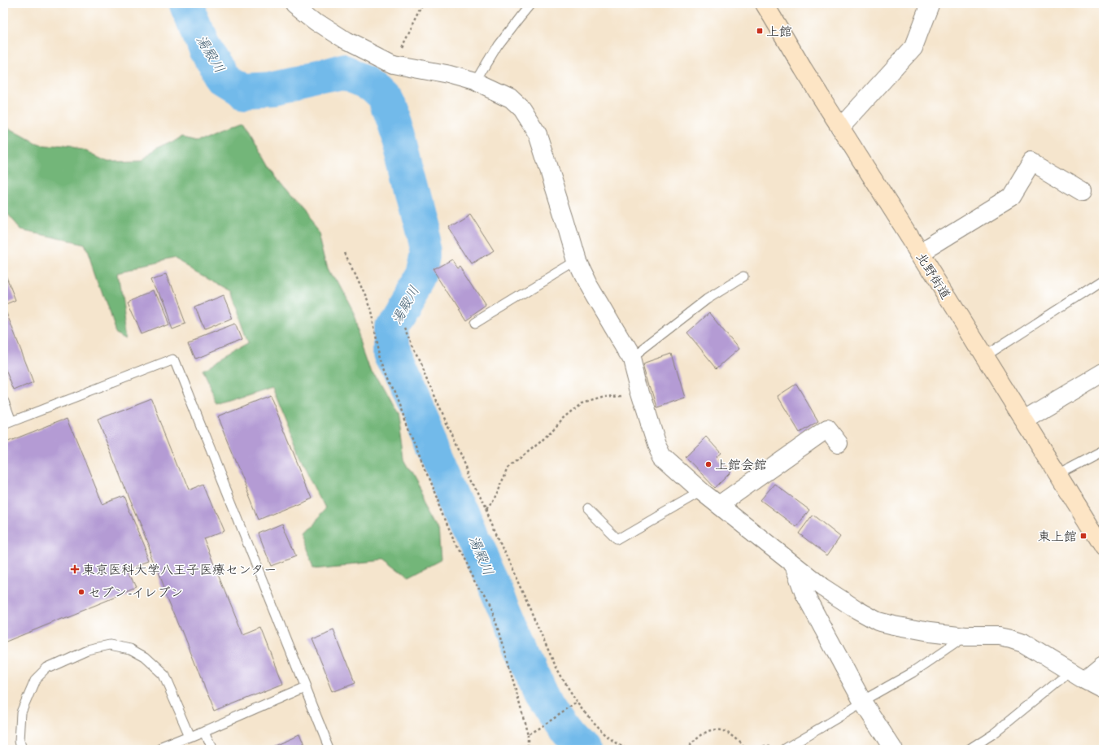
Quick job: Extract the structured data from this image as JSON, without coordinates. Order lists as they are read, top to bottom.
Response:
{
  "streets": {
    "main road": ["北野街道"]
  },
  "water": ["湯殿川"],
  "places": {
    "transit": ["上館", "東上館"],
    "other": ["上館会館", "セブン-イレブン"],
    "health": ["東京医科大学八王子医療センター"]
  }
}
